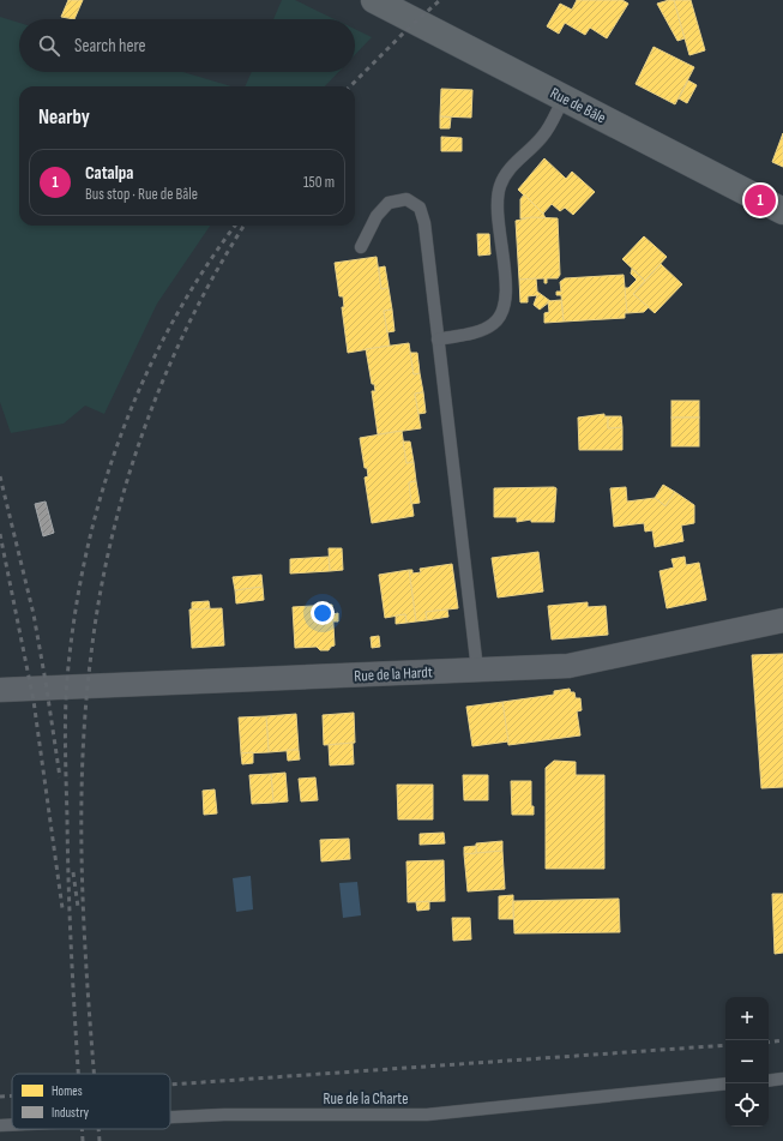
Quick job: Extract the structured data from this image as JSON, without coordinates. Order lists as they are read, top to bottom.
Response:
{
  "streets": {
    "main road": ["Rue de Bâle"],
    "street": ["Rue de la Hardt"],
    "lane": ["Rue de la Charte"]
  },
  "legend": ["Homes", "Industry"],
  "page": {
    "search": "Search here",
    "heading": "Nearby",
    "list": [
      {
        "mark": "1",
        "name": "Catalpa",
        "note": "Bus stop · Rue de Bâle",
        "value": "150 m"
      }
    ],
    "pins": "1",
    "map_buttons": ["+", "−"]
  }
}
